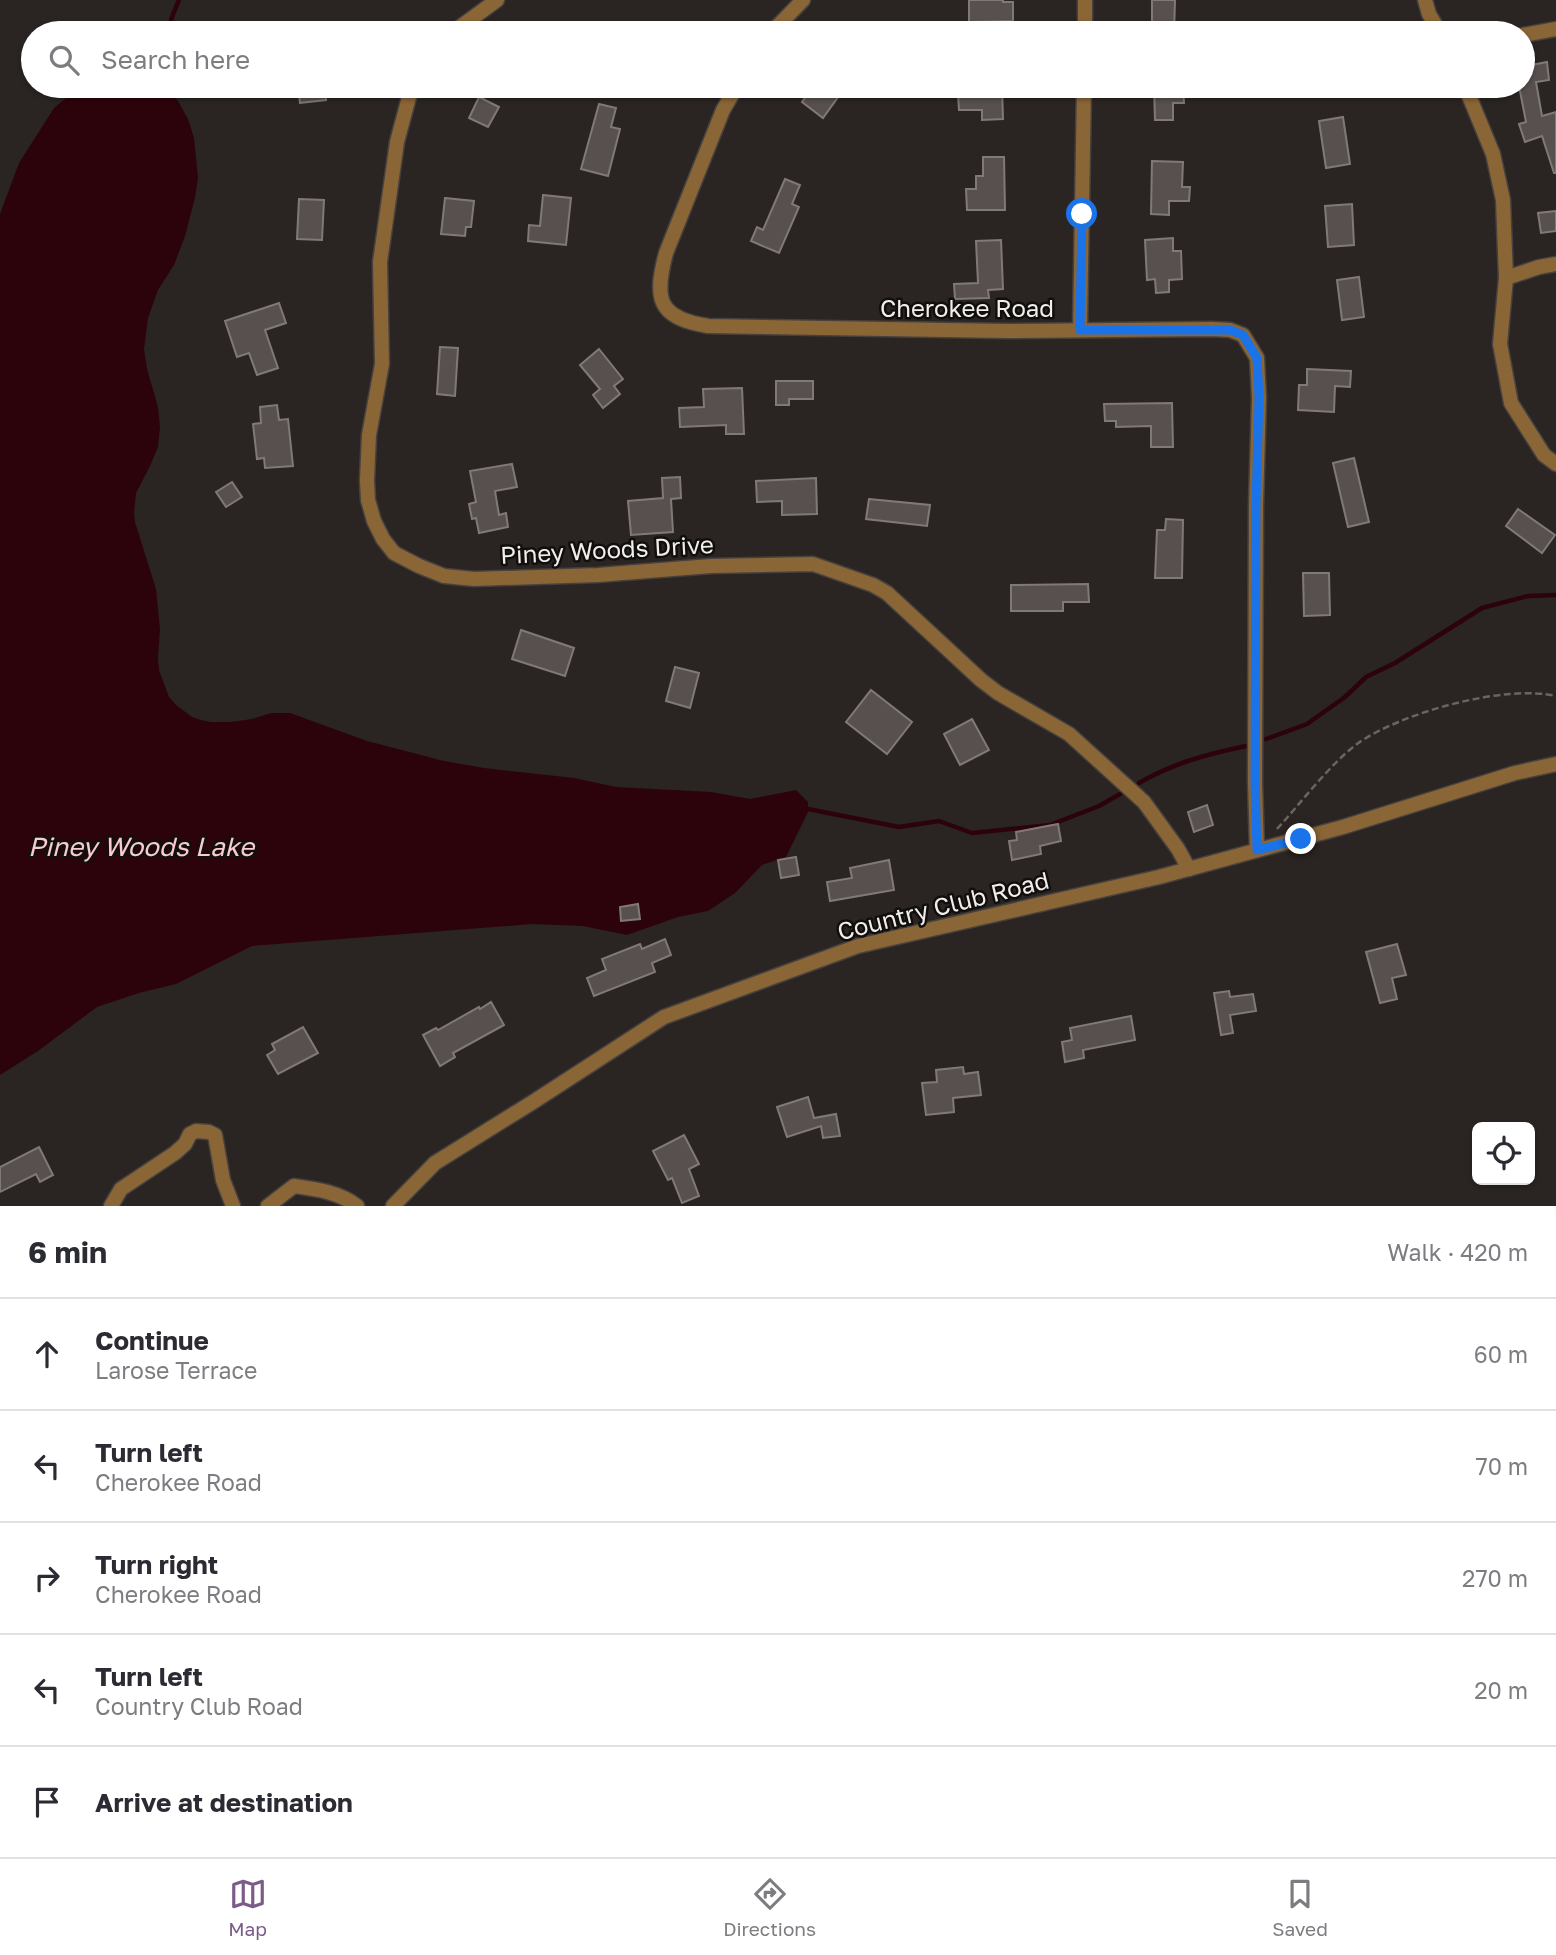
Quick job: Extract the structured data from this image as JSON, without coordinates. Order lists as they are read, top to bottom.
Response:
{
  "streets": {
    "street": ["Cherokee Road", "Piney Woods Drive", "Country Club Road"]
  },
  "crossings": [
    ["Cherokee Road", "Country Club Road"],
    ["Piney Woods Drive", "Country Club Road"]
  ],
  "water": ["Piney Woods Lake"],
  "page": {
    "search": "Search here",
    "heading": ["6 min", "Walk · 420 m"],
    "list": [
      ["Continue", "Larose Terrace", "60 m"],
      ["Turn left", "Cherokee Road", "70 m"],
      ["Turn right", "Cherokee Road", "270 m"],
      ["Turn left", "Country Club Road", "20 m"],
      "Arrive at destination"
    ],
    "nav": ["Map", "Directions", "Saved"]
  }
}
